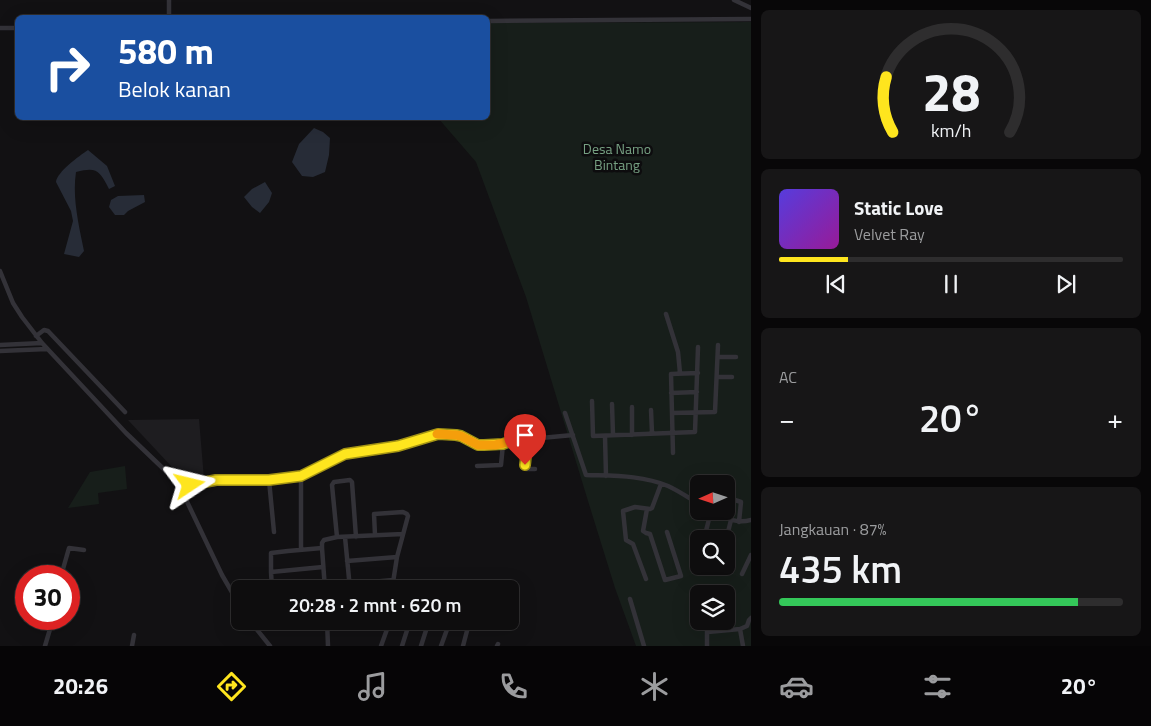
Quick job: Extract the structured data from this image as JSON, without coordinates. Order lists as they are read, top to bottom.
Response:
{
  "parks": ["Desa Namo Bintang"],
  "north": "left",
  "page": {
    "turn": ["580 m", "Belok kanan"],
    "song": ["Static Love", "Velvet Ray"],
    "tile": [
      "AC",
      ["Jangkauan · 87%", "435 km"]
    ],
    "heat": ["−", "20°", "+"],
    "limit": "30",
    "trip": "20:28 · 2 mnt · 620 m",
    "tabs": ["20:26", "20°"],
    "gauge": ["28", "km/h"]
  }
}
